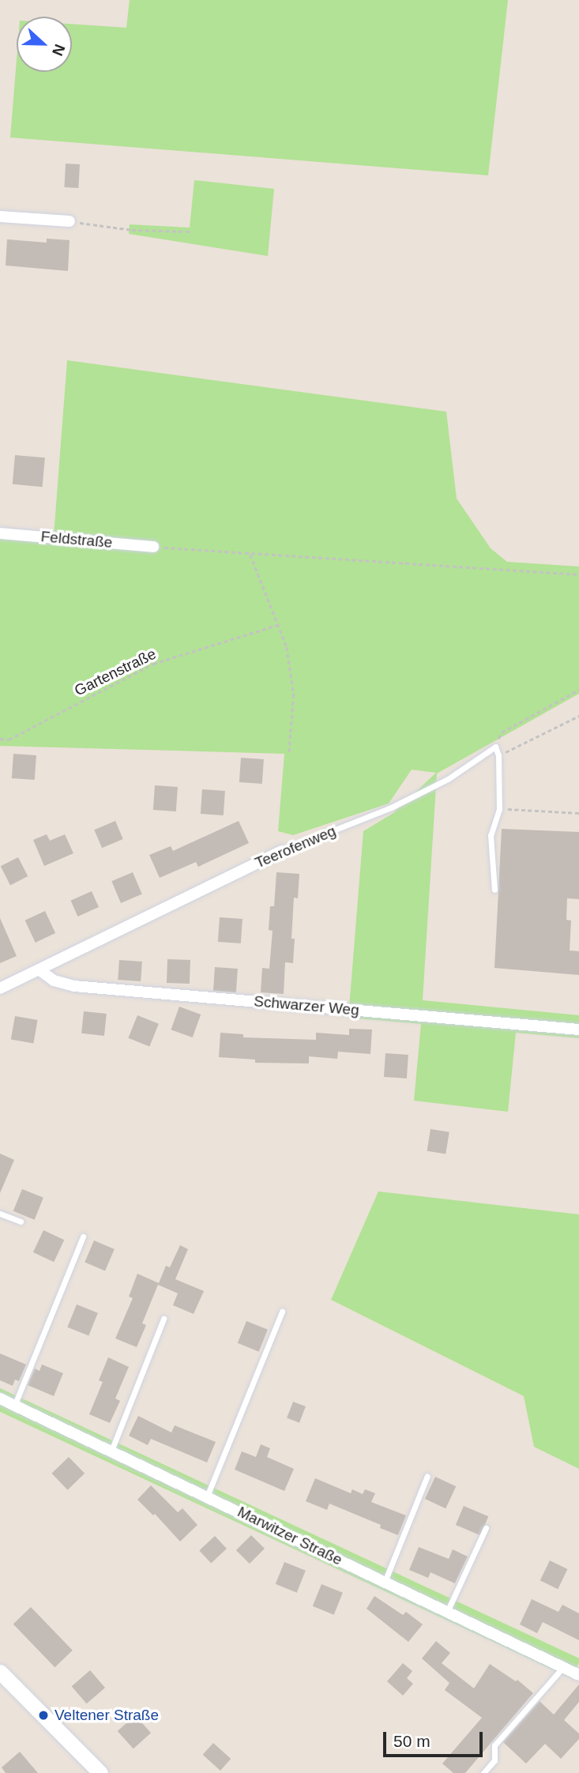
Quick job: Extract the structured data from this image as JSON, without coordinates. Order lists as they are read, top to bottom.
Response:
{
  "streets": {
    "street": [
      "Feldstraße",
      "Teerofenweg",
      "Schwarzer Weg",
      "Marwitzer Straße"
    ],
    "path": ["Gartenstraße"]
  },
  "crossings": [
    ["Teerofenweg", "Schwarzer Weg"]
  ],
  "places": ["Veltener Straße"],
  "scale_bar": "50 m",
  "north": "right"
}
